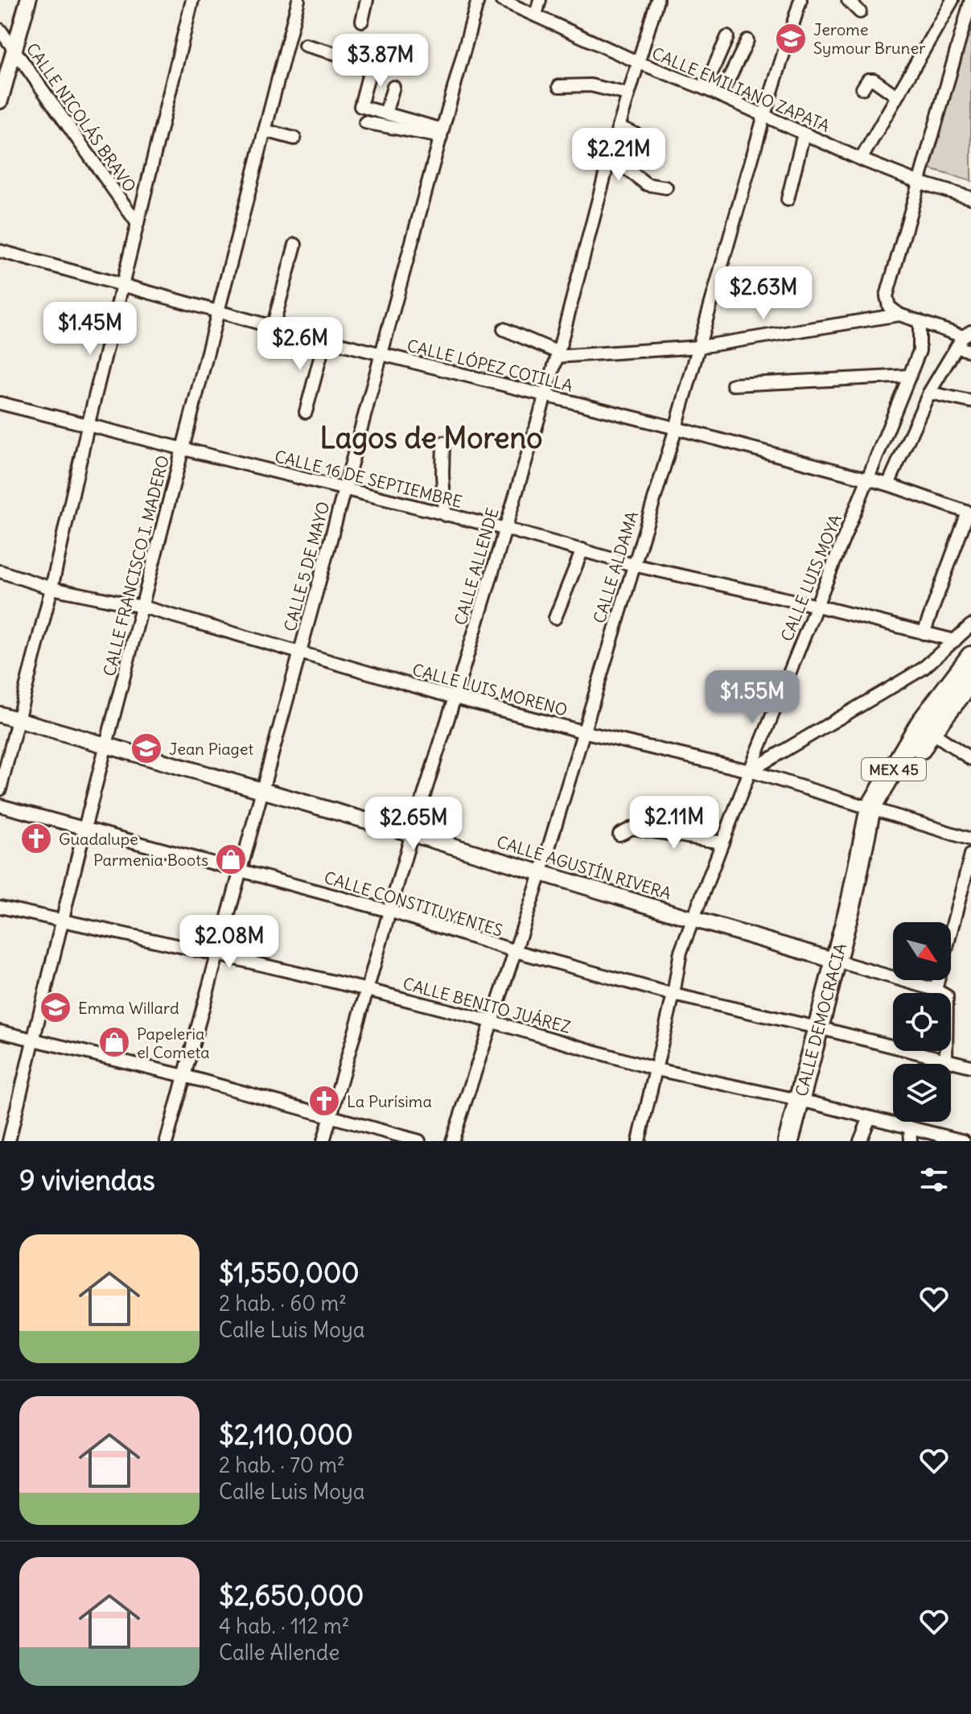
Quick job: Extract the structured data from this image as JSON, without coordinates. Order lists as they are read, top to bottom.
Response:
{
  "streets": {
    "highway": ["MEX 45", "CALLE DEMOCRACIA"],
    "main road": ["CALLE AGUSTÍN RIVERA"],
    "street": [
      "CALLE EMILIANO ZAPATA",
      "CALLE NICOLÁS BRAVO",
      "CALLE LÓPEZ COTILLA",
      "CALLE 16 DE SEPTIEMBRE",
      "CALLE FRANCISCO I. MADERO",
      "CALLE 5 DE MAYO",
      "CALLE ALLENDE",
      "CALLE ALDAMA",
      "CALLE LUIS MOYA",
      "CALLE LUIS MORENO",
      "CALLE CONSTITUYENTES",
      "CALLE BENITO JUÁREZ"
    ]
  },
  "crossings": [
    ["CALLE EMILIANO ZAPATA", "CALLE ALLENDE"],
    ["CALLE EMILIANO ZAPATA", "CALLE ALDAMA"],
    ["CALLE LÓPEZ COTILLA", "CALLE FRANCISCO I. MADERO"],
    ["CALLE LÓPEZ COTILLA", "CALLE 5 DE MAYO"],
    ["CALLE LÓPEZ COTILLA", "CALLE ALLENDE"],
    ["CALLE LÓPEZ COTILLA", "CALLE ALDAMA"],
    ["CALLE LÓPEZ COTILLA", "CALLE LUIS MOYA"],
    ["CALLE 16 DE SEPTIEMBRE", "CALLE FRANCISCO I. MADERO"],
    ["CALLE 16 DE SEPTIEMBRE", "CALLE 5 DE MAYO"],
    ["CALLE 16 DE SEPTIEMBRE", "CALLE ALLENDE"],
    ["CALLE 16 DE SEPTIEMBRE", "CALLE ALDAMA"],
    ["CALLE 16 DE SEPTIEMBRE", "CALLE LUIS MOYA"],
    ["CALLE FRANCISCO I. MADERO", "CALLE LUIS MORENO"],
    ["CALLE FRANCISCO I. MADERO", "CALLE AGUSTÍN RIVERA"],
    ["CALLE FRANCISCO I. MADERO", "CALLE CONSTITUYENTES"],
    ["CALLE FRANCISCO I. MADERO", "CALLE BENITO JUÁREZ"],
    ["CALLE 5 DE MAYO", "CALLE LUIS MORENO"],
    ["CALLE 5 DE MAYO", "CALLE AGUSTÍN RIVERA"],
    ["CALLE 5 DE MAYO", "CALLE CONSTITUYENTES"],
    ["CALLE 5 DE MAYO", "CALLE BENITO JUÁREZ"],
    ["CALLE ALLENDE", "CALLE LUIS MORENO"],
    ["CALLE ALLENDE", "CALLE AGUSTÍN RIVERA"],
    ["CALLE ALLENDE", "CALLE CONSTITUYENTES"],
    ["CALLE ALLENDE", "CALLE BENITO JUÁREZ"],
    ["CALLE ALDAMA", "CALLE LUIS MORENO"],
    ["CALLE ALDAMA", "CALLE AGUSTÍN RIVERA"],
    ["CALLE ALDAMA", "CALLE CONSTITUYENTES"],
    ["CALLE ALDAMA", "CALLE BENITO JUÁREZ"],
    ["CALLE LUIS MOYA", "CALLE LUIS MORENO"],
    ["CALLE LUIS MOYA", "CALLE AGUSTÍN RIVERA"],
    ["CALLE LUIS MOYA", "CALLE CONSTITUYENTES"],
    ["CALLE LUIS MOYA", "CALLE BENITO JUÁREZ"],
    ["CALLE LUIS MORENO", "CALLE DEMOCRACIA"],
    ["CALLE AGUSTÍN RIVERA", "CALLE DEMOCRACIA"],
    ["CALLE CONSTITUYENTES", "CALLE DEMOCRACIA"],
    ["CALLE BENITO JUÁREZ", "CALLE DEMOCRACIA"]
  ],
  "districts": ["Lagos de Moreno"],
  "places": {
    "school or university": ["Jerome Symour Bruner", "Jean Piaget", "Emma Willard"],
    "church": ["Guadalupe", "La Purísima"],
    "shop": ["Parmenia Boots", "Papeleria el Cometa"]
  },
  "north": "bottom right",
  "page": {
    "price": [
      "$3.87M",
      "$2.21M",
      "$2.63M",
      "$1.45M",
      "$2.6M",
      "$1.55M",
      "$2.11M",
      "$2.65M",
      "$2.08M"
    ],
    "heading": "9 viviendas",
    "list": [
      {
        "name": "$1,550,000",
        "note": "2 hab. · 60 m² · Calle Luis Moya"
      },
      {
        "name": "$2,110,000",
        "note": "2 hab. · 70 m² · Calle Luis Moya"
      },
      {
        "name": "$2,650,000",
        "note": "4 hab. · 112 m² · Calle Allende"
      }
    ]
  }
}
